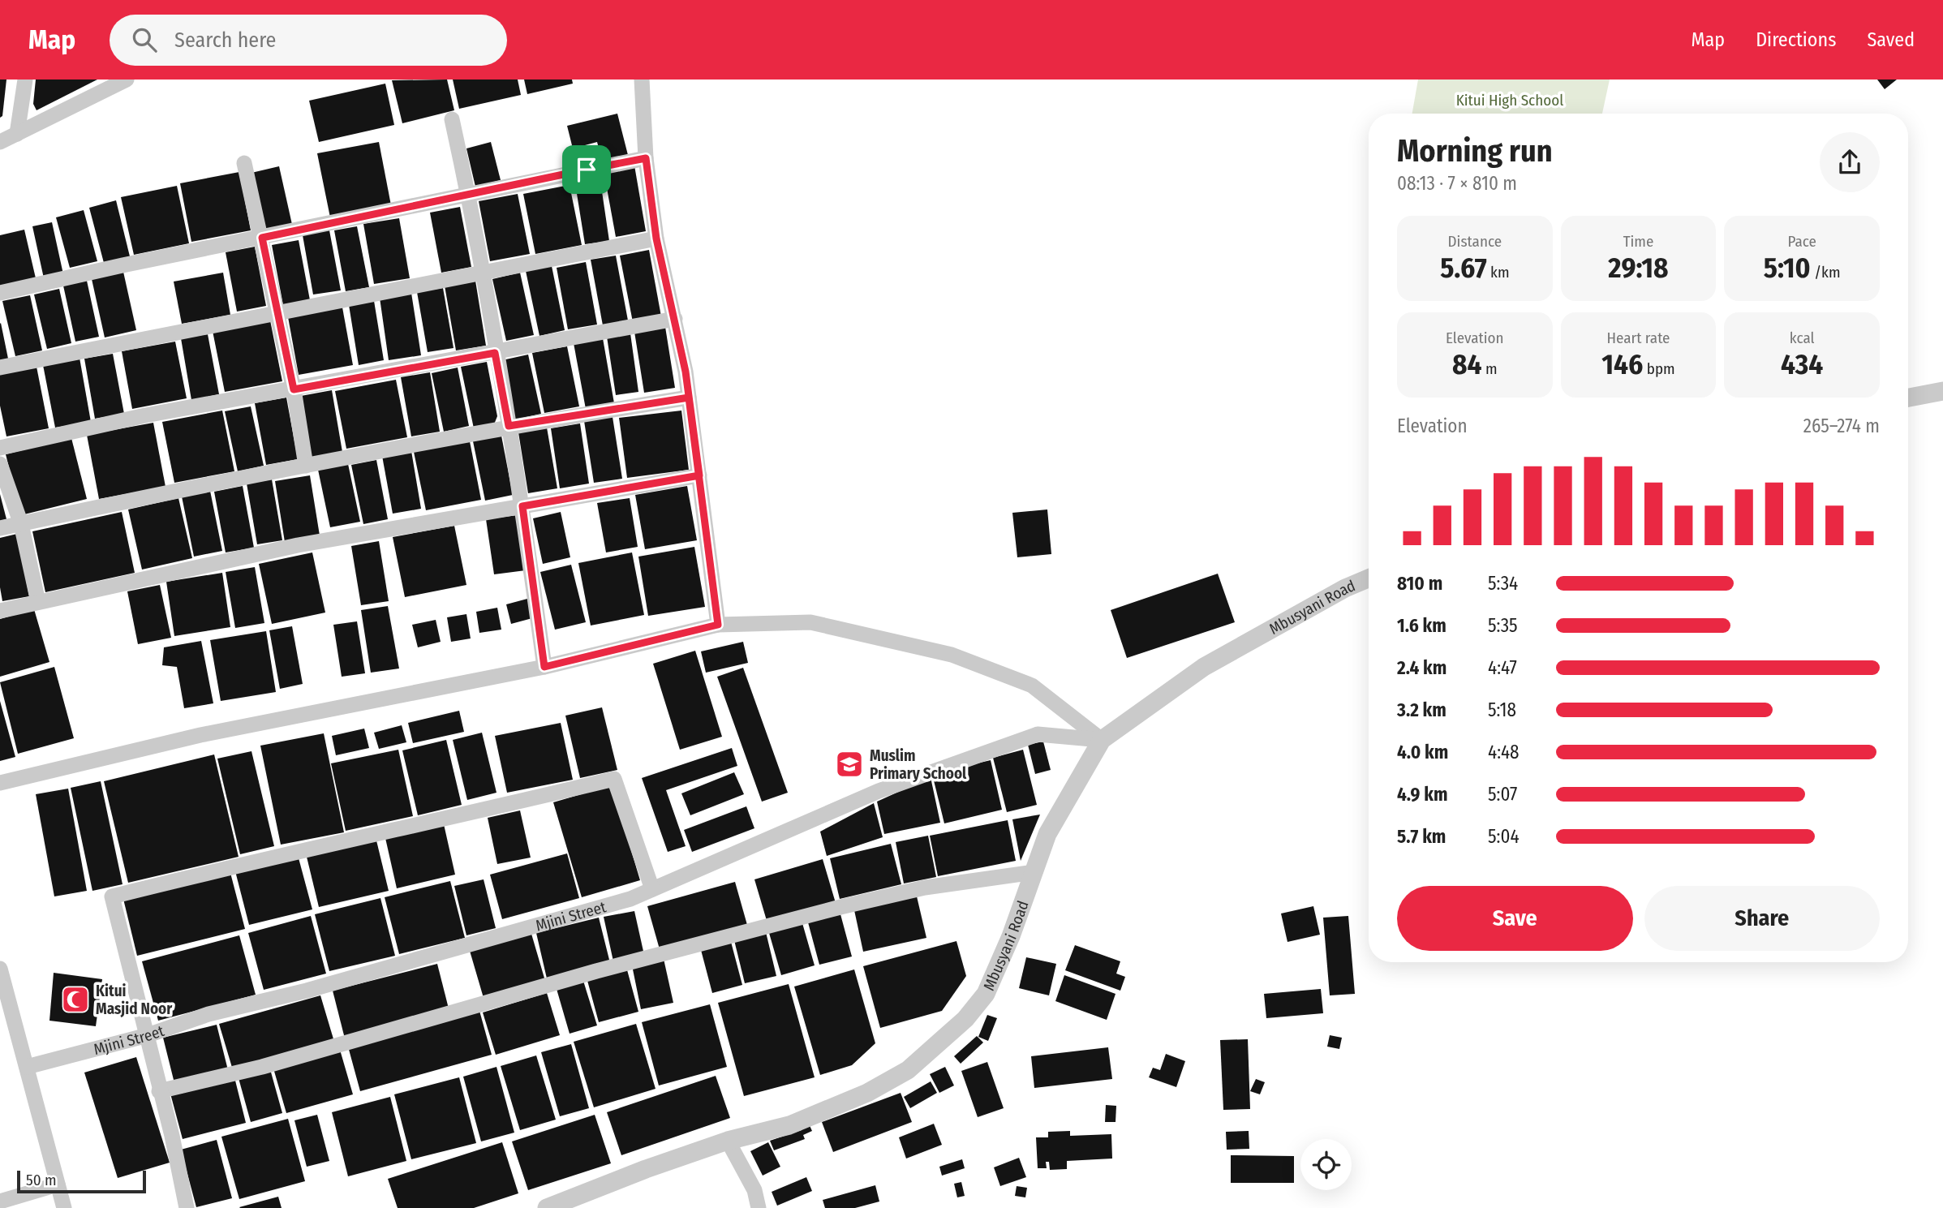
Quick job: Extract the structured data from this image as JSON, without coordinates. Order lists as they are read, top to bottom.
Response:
{
  "streets": {
    "street": ["Mbusyani Road", "Mjini Street"]
  },
  "crossings": [
    ["Mbusyani Road", "Mjini Street"]
  ],
  "parks": ["Kitui High School"],
  "places": {
    "school or university": ["Muslim Primary School"],
    "mosque": ["Kitui Masjid Noor"]
  },
  "scale_bar": "50 m",
  "page": {
    "header": "Map",
    "search": "Search here",
    "nav": ["Map", "Directions", "Saved"],
    "heading": ["Morning run", "08:13 · 7 × 810 m"],
    "stats": [
      ["Distance", "5.67 km"],
      ["Time", "29:18"],
      ["Pace", "5:10 /km"],
      ["Elevation", "84 m"],
      ["Heart rate", "146 bpm"],
      ["kcal", "434"]
    ],
    "chart": ["Elevation", "265–274 m"],
    "list": [
      {
        "name": "810 m",
        "note": "5:34"
      },
      {
        "name": "1.6 km",
        "note": "5:35"
      },
      {
        "name": "2.4 km",
        "note": "4:47"
      },
      {
        "name": "3.2 km",
        "note": "5:18"
      },
      {
        "name": "4.0 km",
        "note": "4:48"
      },
      {
        "name": "4.9 km",
        "note": "5:07"
      },
      {
        "name": "5.7 km",
        "note": "5:04"
      }
    ],
    "buttons": ["Save", "Share"],
    "scale": "50 m"
  }
}
